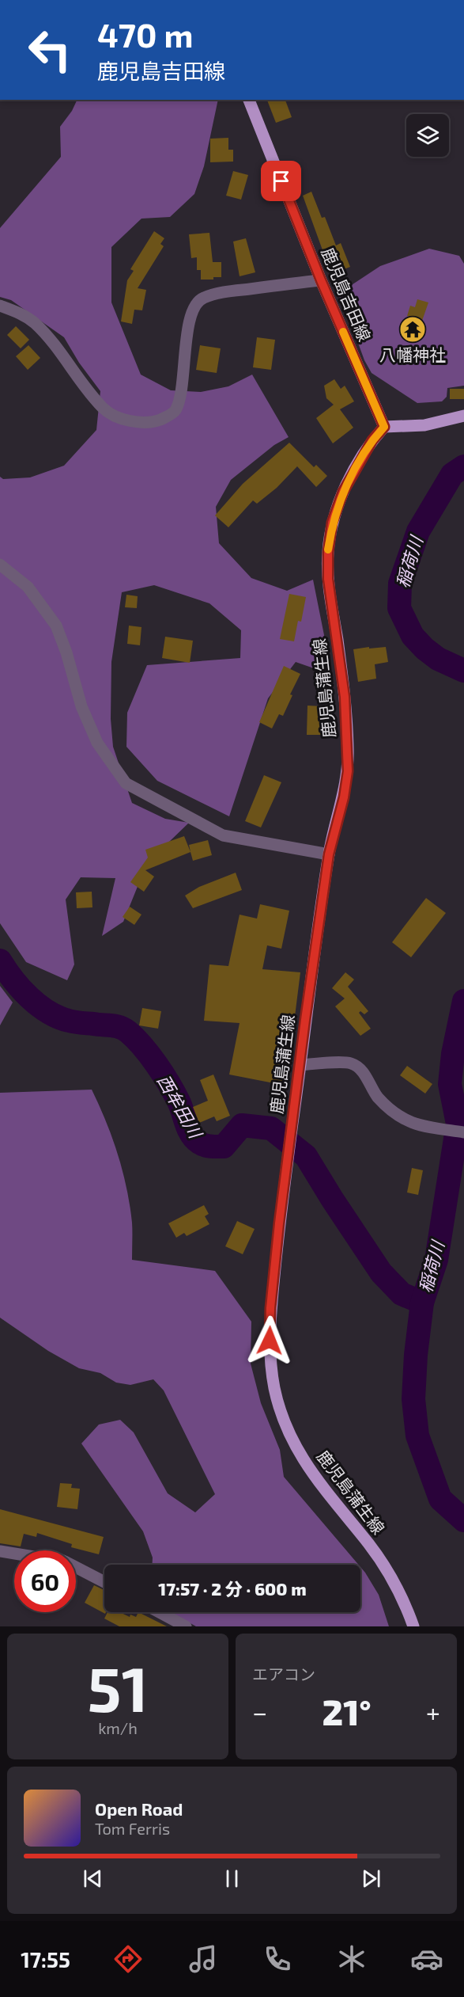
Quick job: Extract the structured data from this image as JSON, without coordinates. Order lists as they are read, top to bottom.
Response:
{
  "streets": {
    "main road": ["鹿児島吉田線", "鹿児島蒲生線"]
  },
  "crossings": [
    ["鹿児島吉田線", "鹿児島蒲生線"]
  ],
  "water": ["稲荷川", "西牟田川"],
  "places": {
    "temple": ["八幡神社"]
  },
  "page": {
    "turn": ["470 m", "鹿児島吉田線"],
    "limit": "60",
    "trip": "17:57 · 2 分 · 600 m",
    "tile": [
      ["51", "km/h"],
      "エアコン"
    ],
    "heat": ["−", "21°", "+"],
    "song": ["Open Road", "Tom Ferris"],
    "tabs": "17:55"
  }
}
